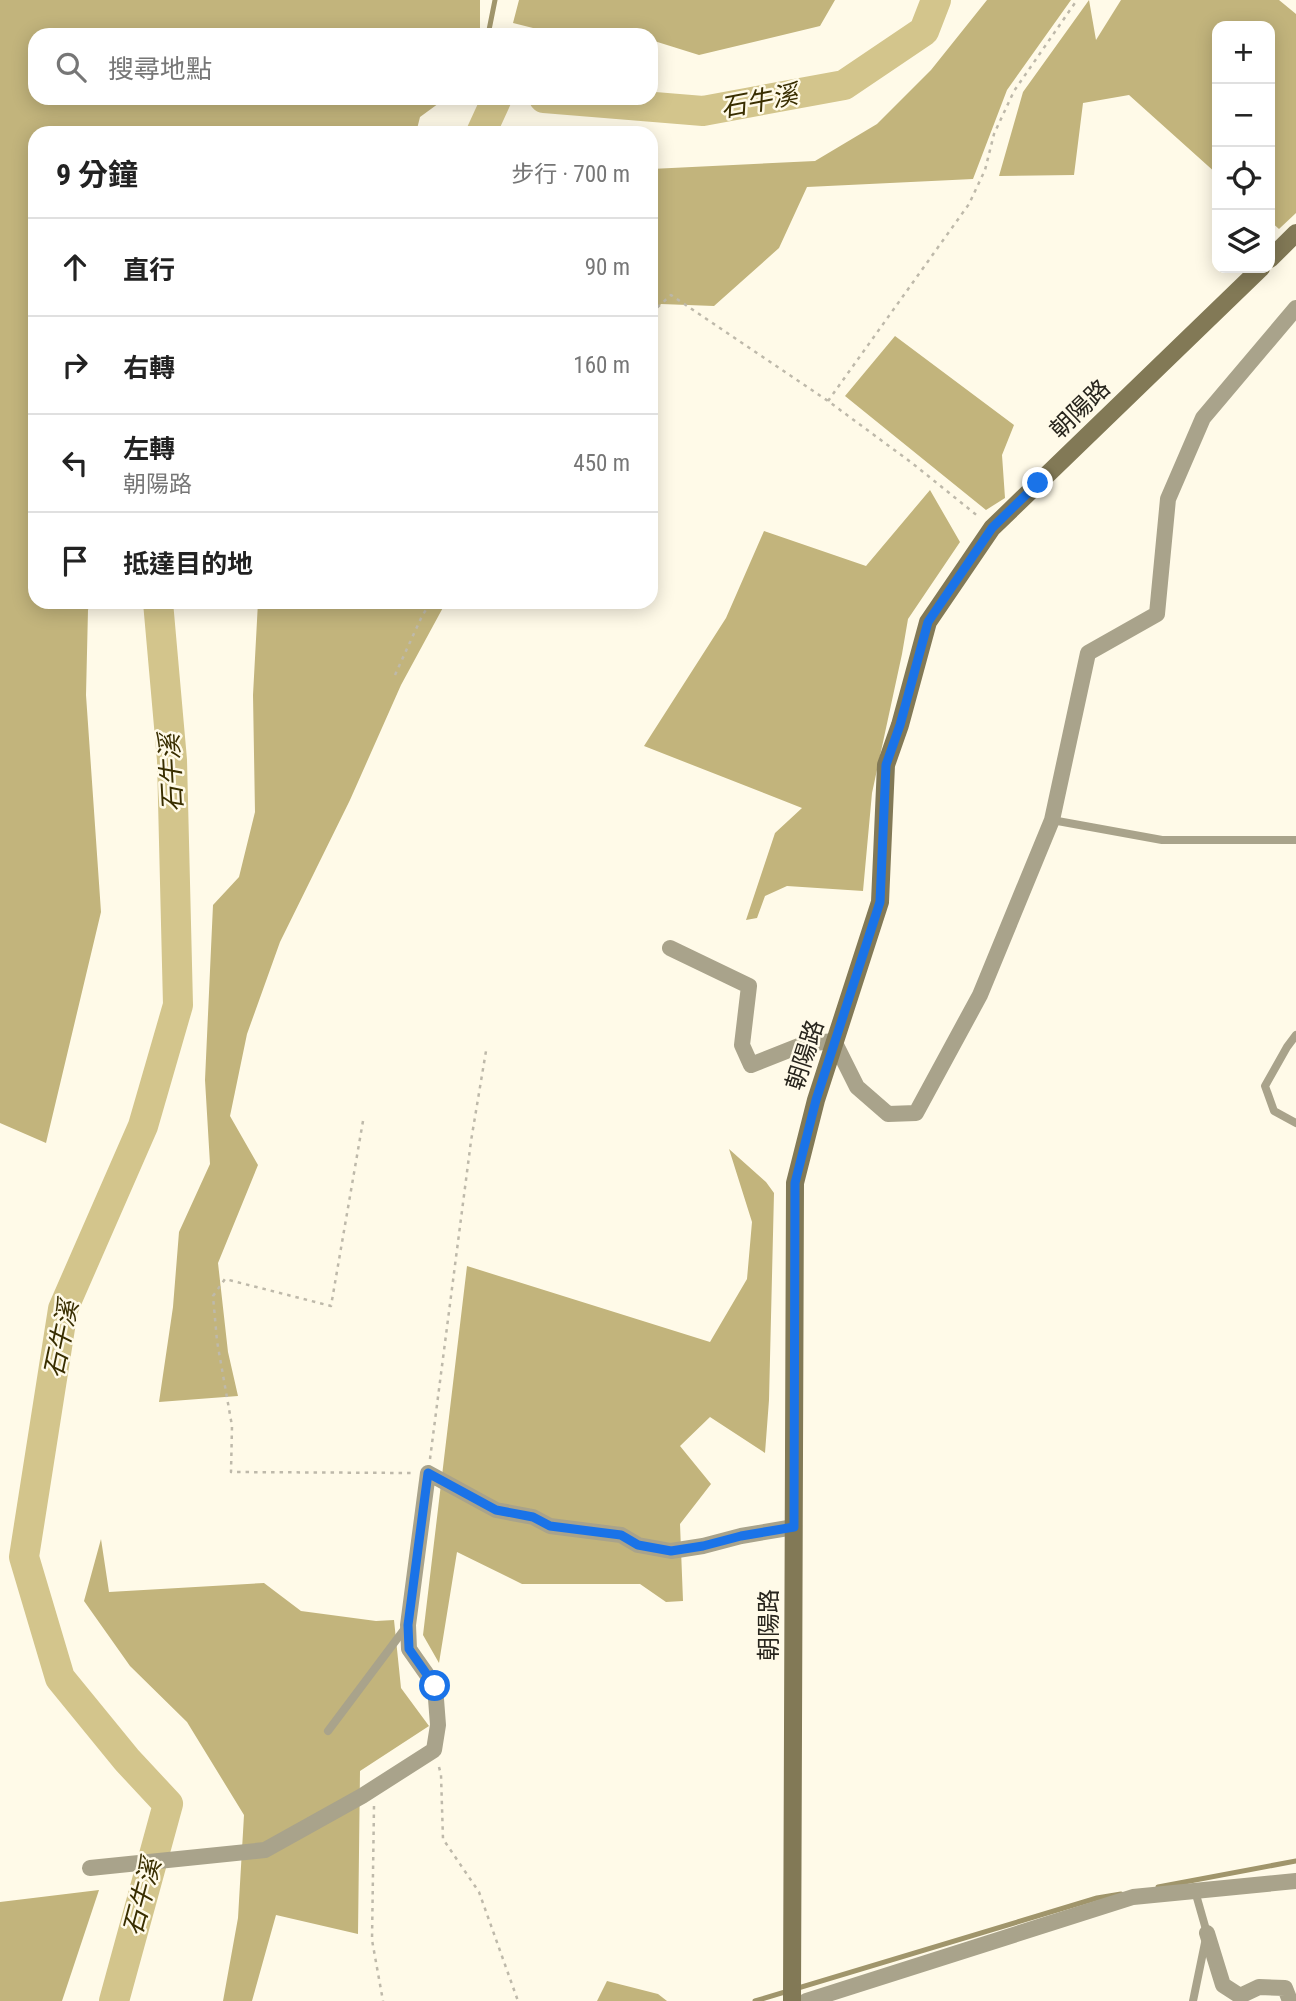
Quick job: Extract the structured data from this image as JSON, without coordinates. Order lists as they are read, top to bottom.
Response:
{
  "streets": {
    "main road": ["朝陽路"]
  },
  "water": ["石牛溪"],
  "page": {
    "map_buttons": ["+", "−"],
    "search": "搜尋地點",
    "heading": ["9 分鐘", "步行 · 700 m"],
    "list": [
      ["直行", "90 m"],
      ["右轉", "160 m"],
      ["左轉", "朝陽路", "450 m"],
      "抵達目的地"
    ]
  }
}
